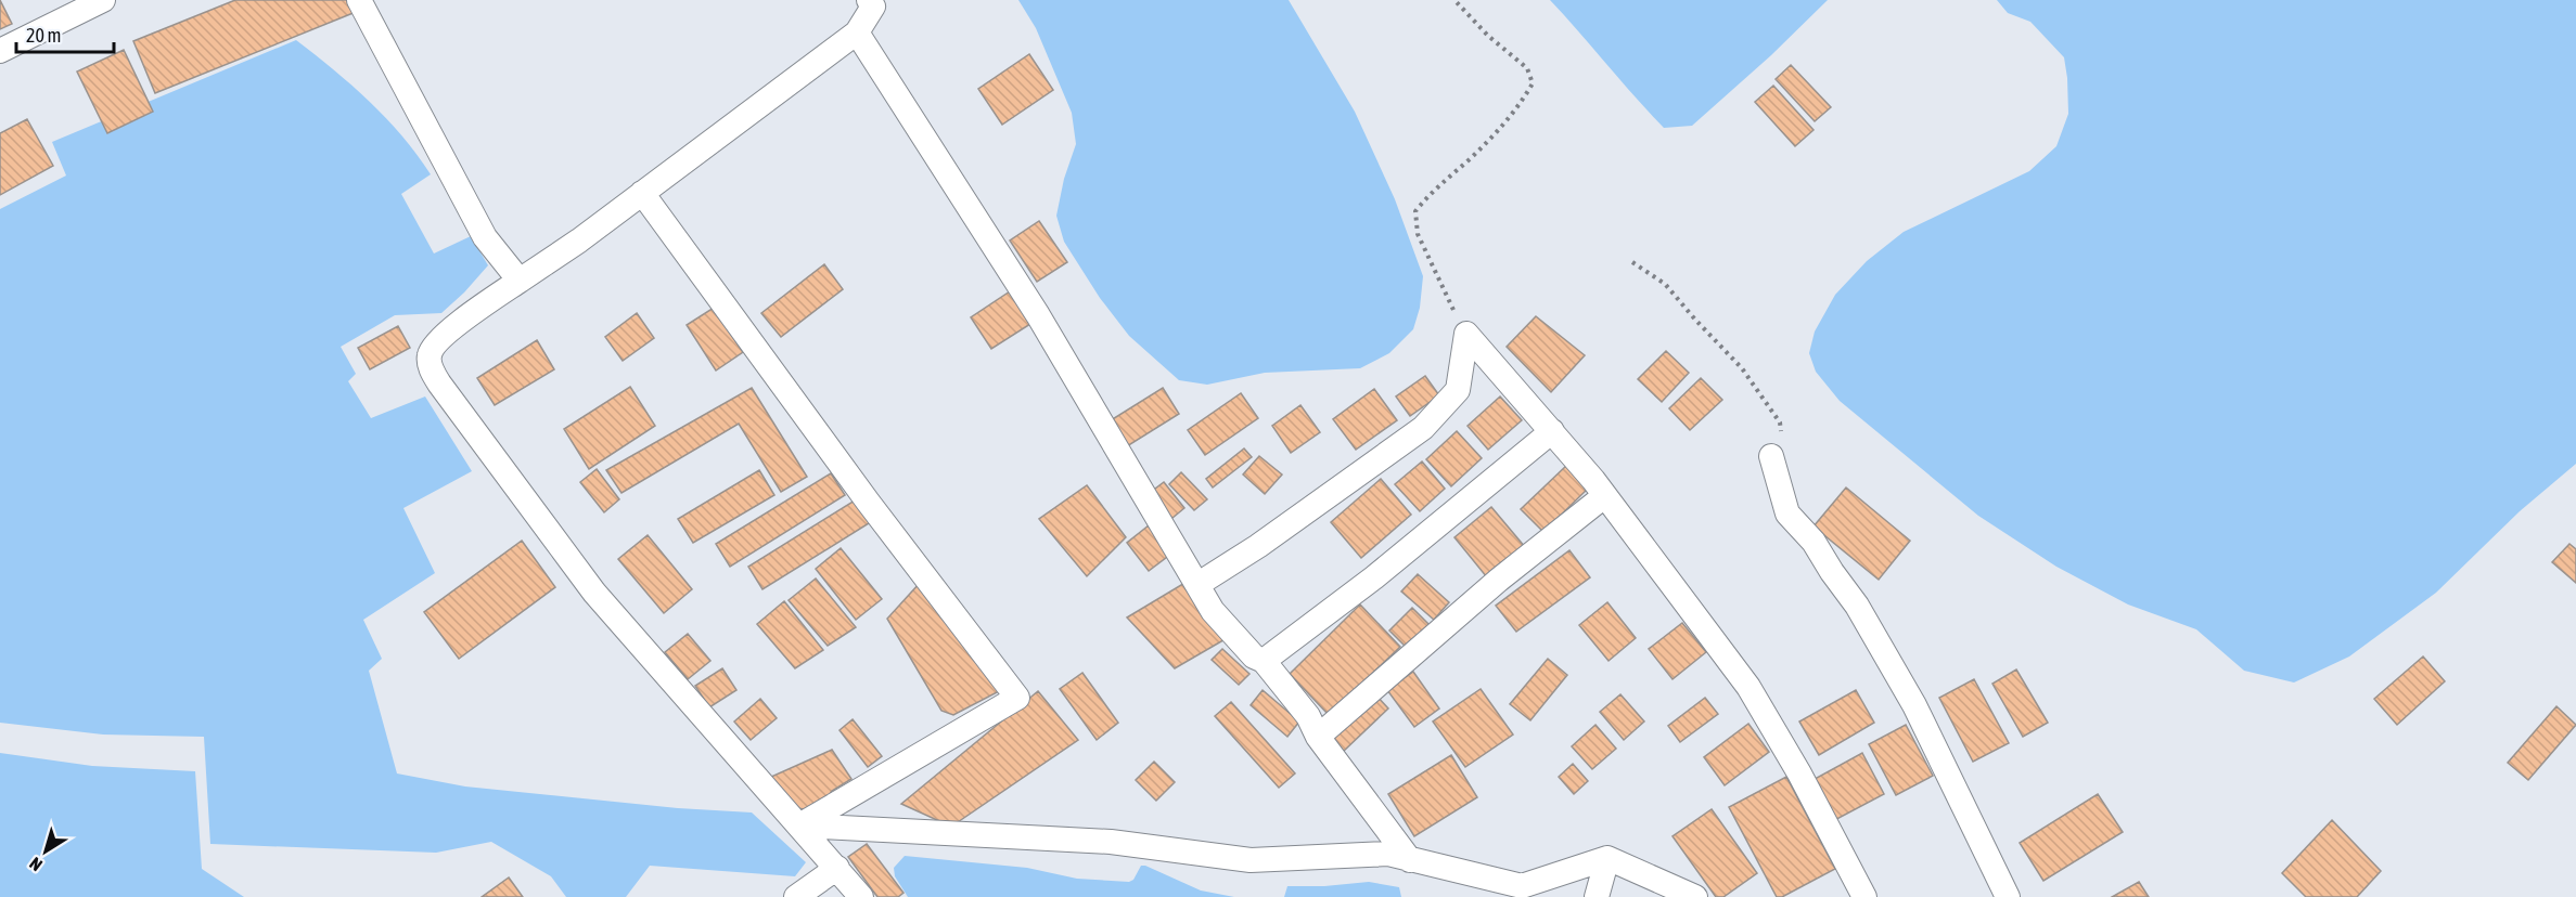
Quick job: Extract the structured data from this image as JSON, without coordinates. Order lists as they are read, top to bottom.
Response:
{
  "scale_bar": "20 m",
  "north": "bottom left"
}
